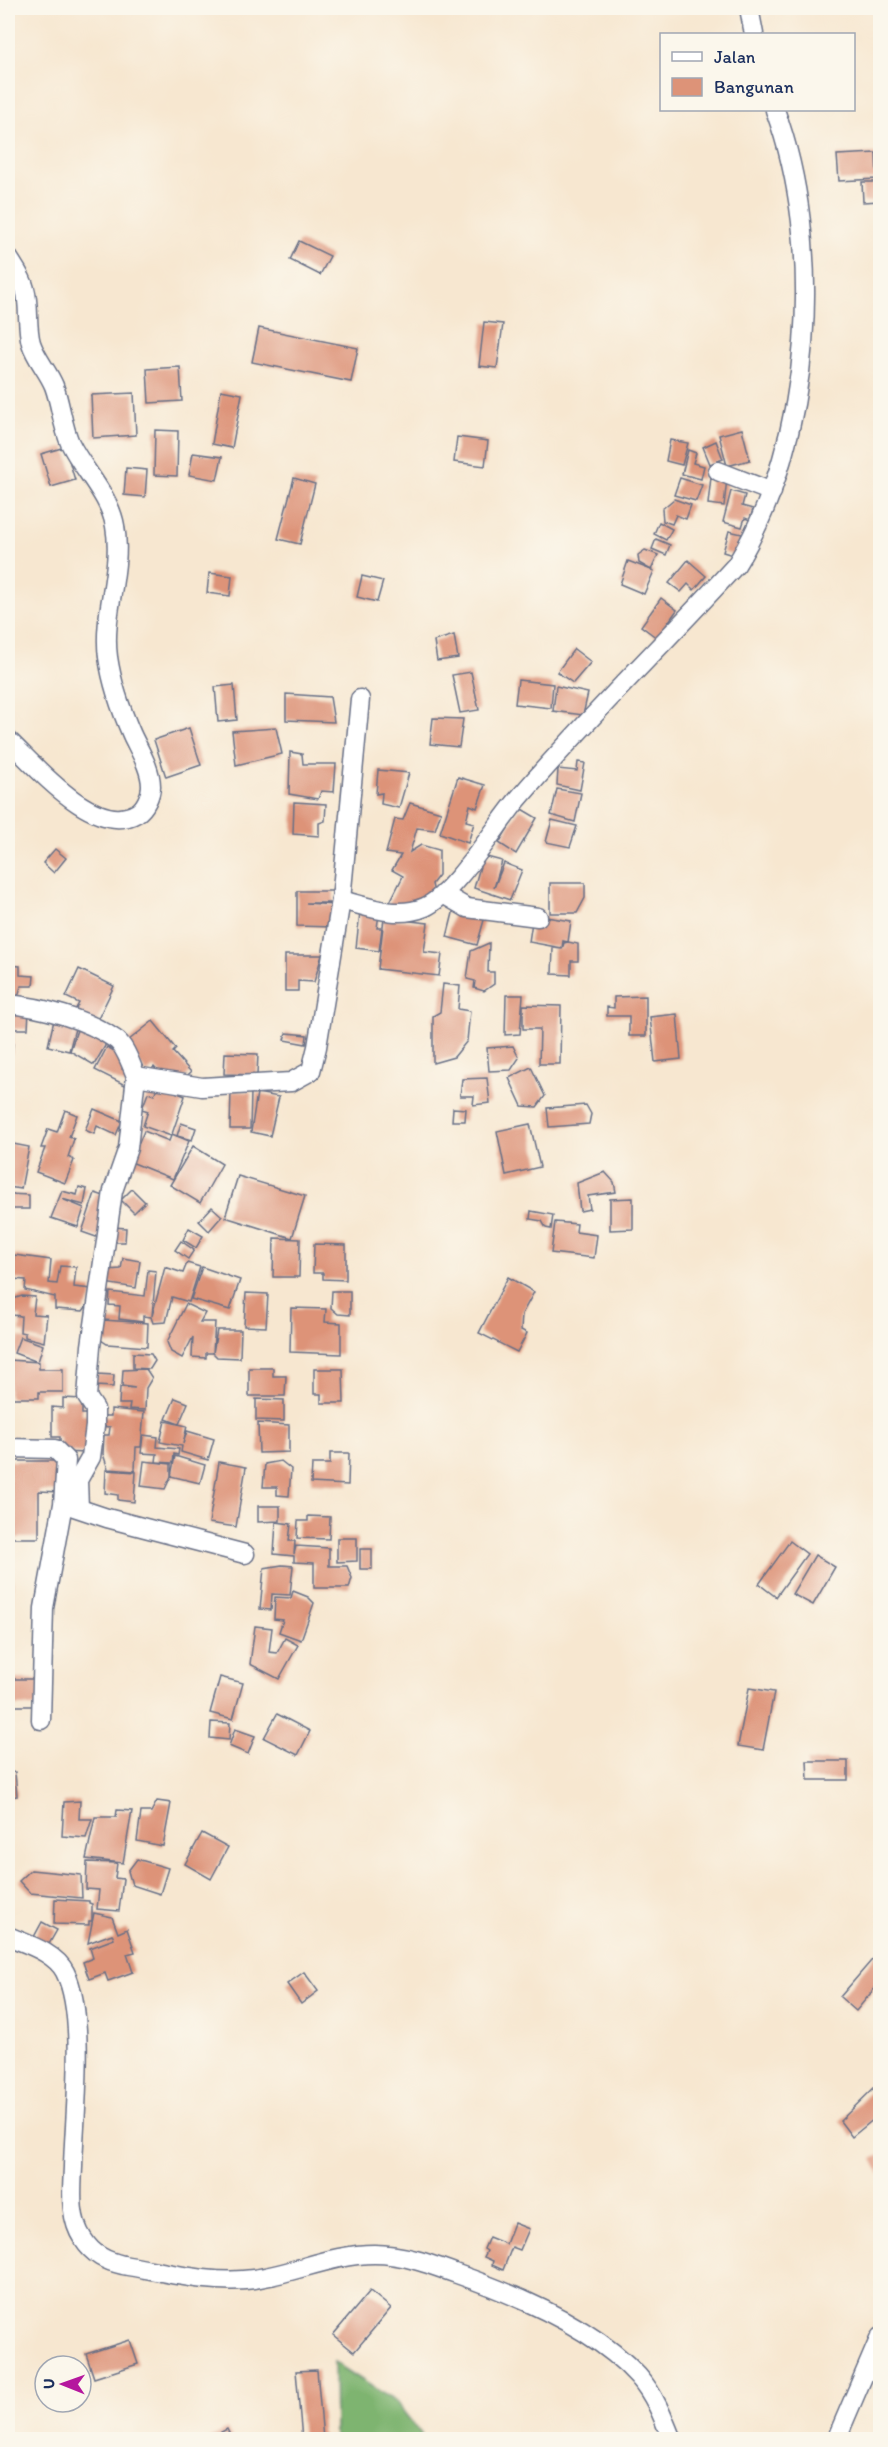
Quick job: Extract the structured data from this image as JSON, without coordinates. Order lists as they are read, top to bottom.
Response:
{
  "legend": ["Jalan", "Bangunan"],
  "north": "left"
}
